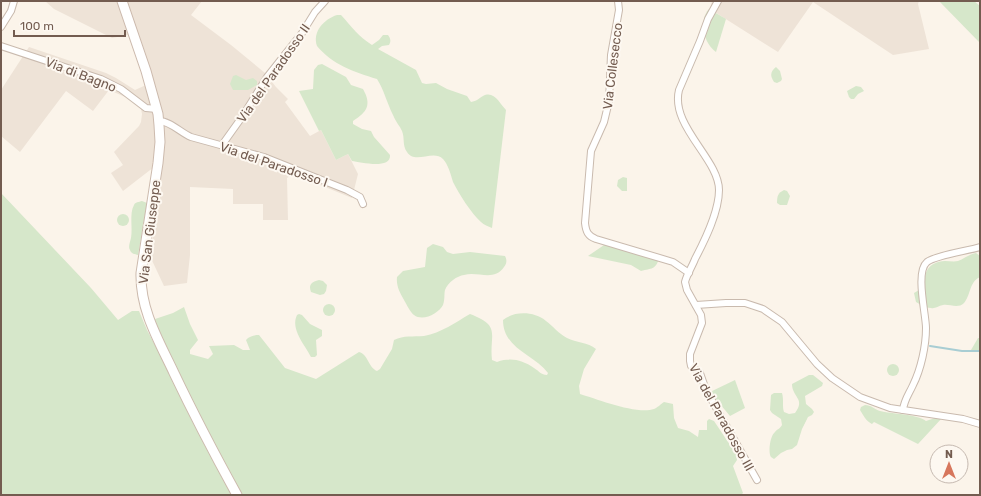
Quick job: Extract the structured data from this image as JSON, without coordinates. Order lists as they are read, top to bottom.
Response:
{
  "streets": {
    "main road": ["Via San Giuseppe"],
    "street": [
      "Via Collesecco",
      "Via del Paradosso II",
      "Via di Bagno",
      "Via del Paradosso I",
      "Via del Paradosso III"
    ]
  },
  "crossings": [
    ["Via Collesecco", "Via del Paradosso III"],
    ["Via del Paradosso II", "Via del Paradosso I"],
    ["Via di Bagno", "Via San Giuseppe"],
    ["Via del Paradosso I", "Via San Giuseppe"]
  ],
  "scale_bar": "100 m",
  "north": "top"
}
